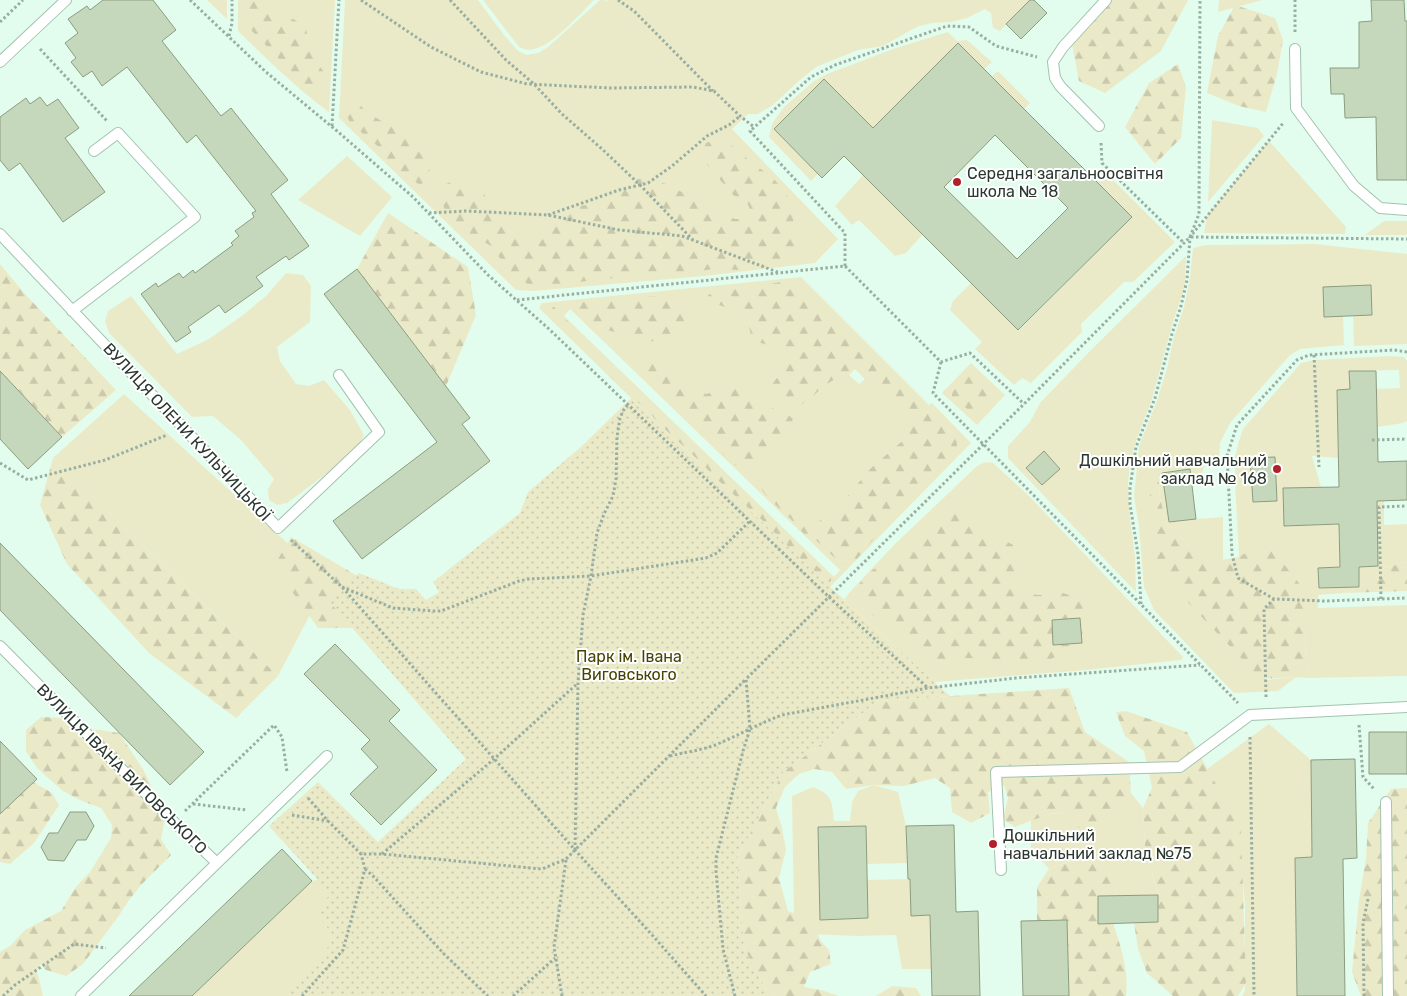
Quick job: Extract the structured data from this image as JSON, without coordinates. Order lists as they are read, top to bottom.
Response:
{
  "streets": {
    "lane": ["ВУЛИЦЯ ОЛЕНИ КУЛЬЧИЦЬКОЇ", "ВУЛИЦЯ ІВАНА ВИГОВСЬКОГО"]
  },
  "parks": ["Парк ім. Івана Виговського"],
  "places": ["Середня загальноосвітня школа № 18", "Дошкільний навчальний заклад № 168", "Дошкільний навчальний заклад №75"]
}
